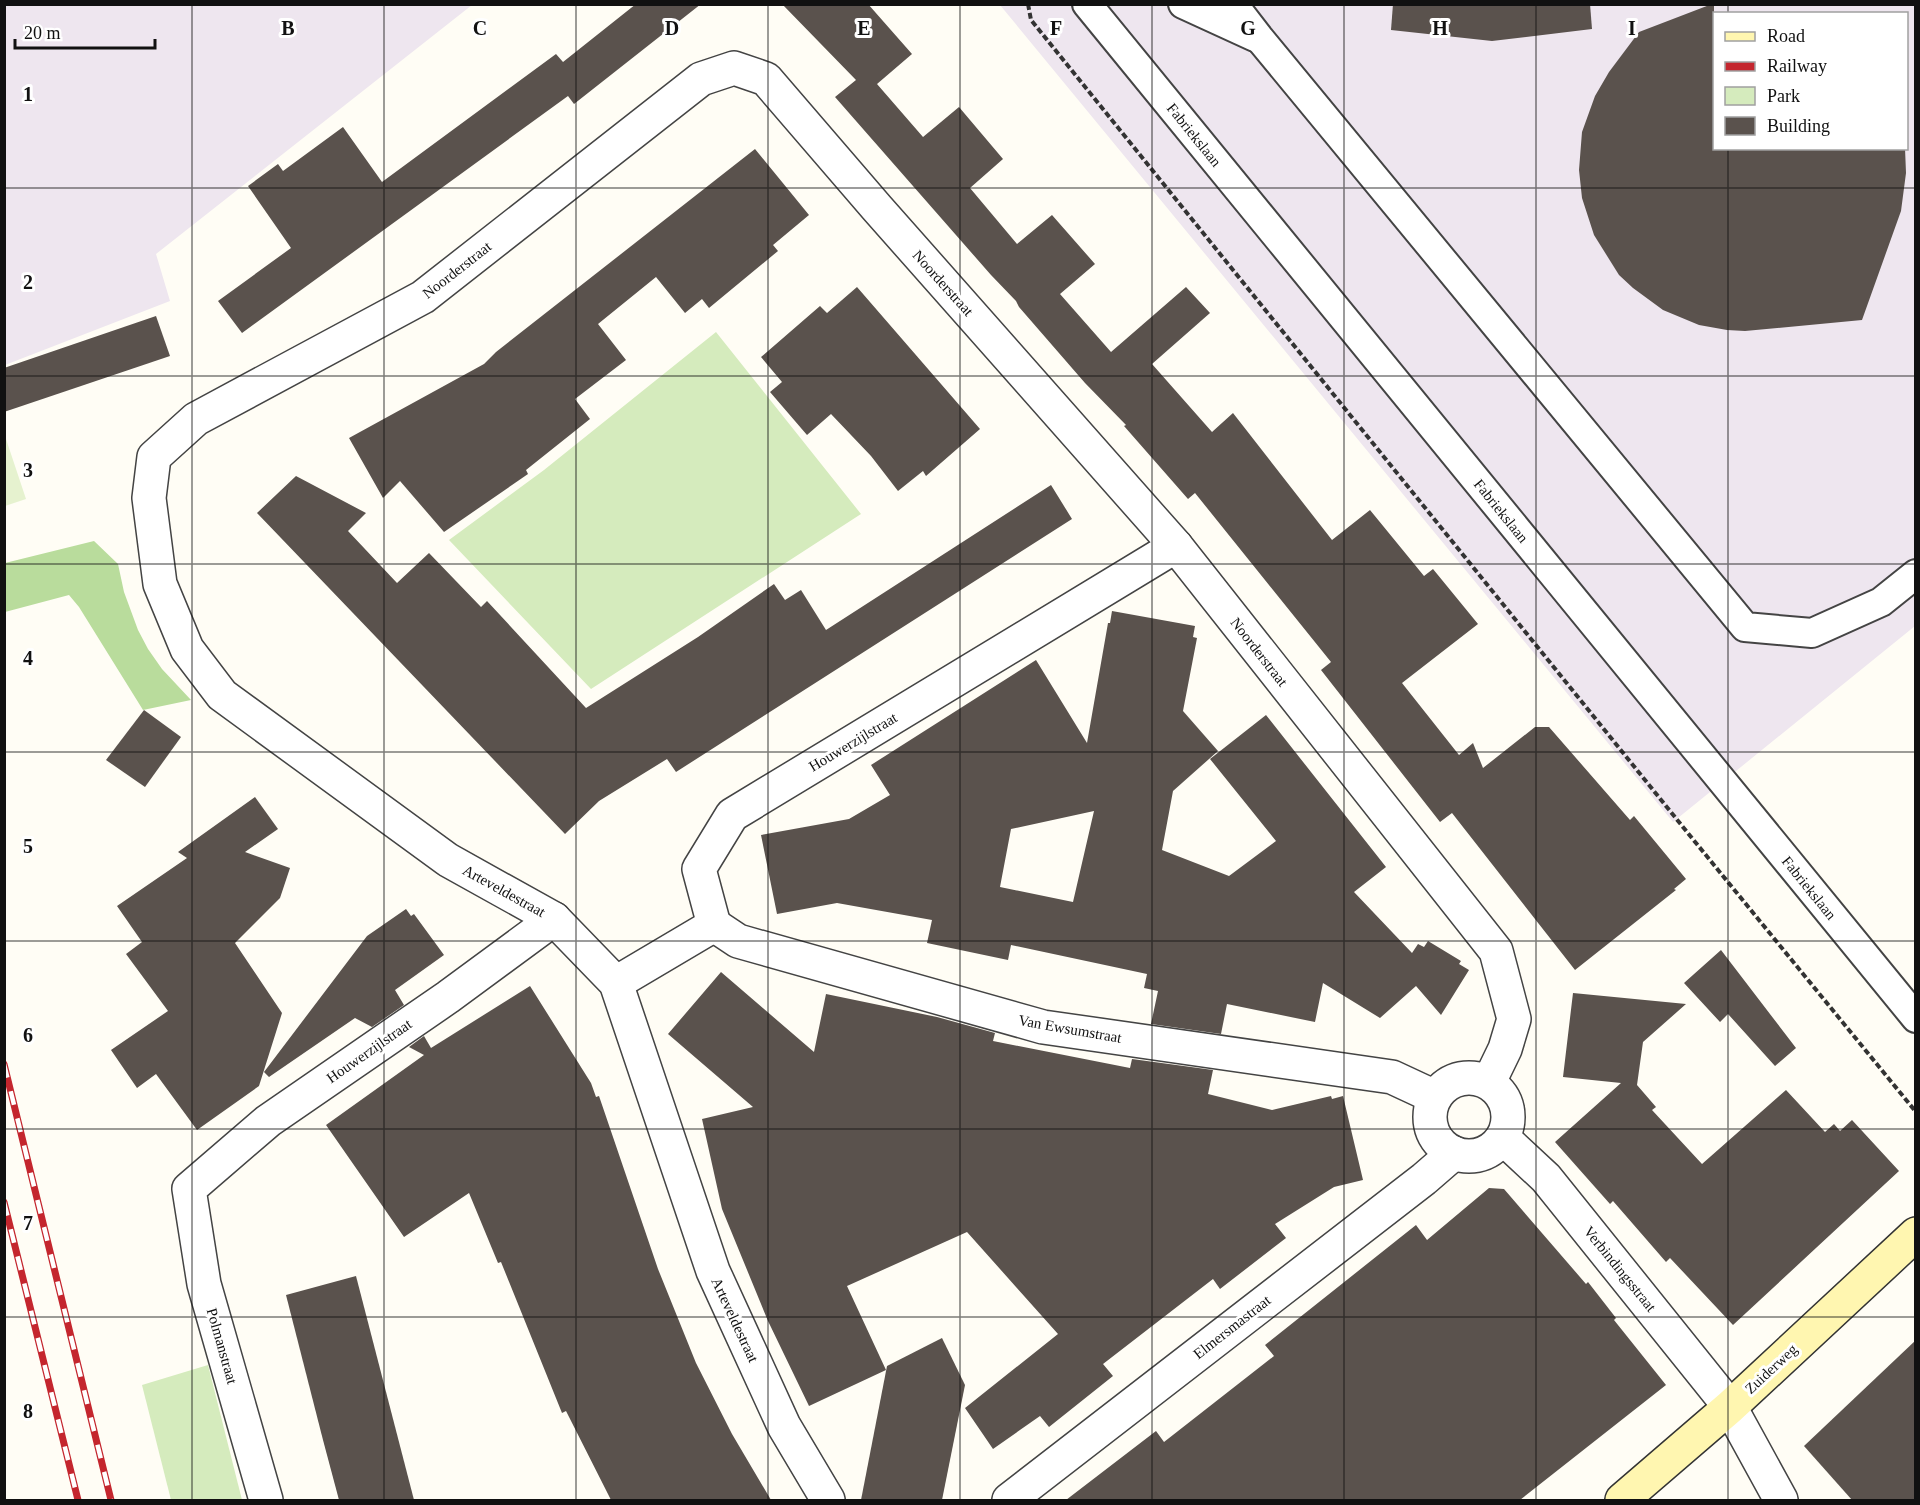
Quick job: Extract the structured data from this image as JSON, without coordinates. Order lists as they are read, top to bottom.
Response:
{
  "streets": {
    "street": [
      "Noorderstraat",
      "Houwerzijlstraat",
      "Arteveldestraat",
      "Van Ewsumstraat",
      "Verbindingsstraat",
      "Elmersmastraat",
      "Polmanstraat",
      "Zuiderweg"
    ],
    "lane": ["Fabriekslaan"]
  },
  "crossings": [
    ["Noorderstraat", "Houwerzijlstraat"],
    ["Noorderstraat", "Arteveldestraat"],
    ["Noorderstraat", "Van Ewsumstraat"],
    ["Noorderstraat", "Verbindingsstraat"],
    ["Noorderstraat", "Elmersmastraat"],
    ["Houwerzijlstraat", "Arteveldestraat"],
    ["Houwerzijlstraat", "Van Ewsumstraat"],
    ["Houwerzijlstraat", "Polmanstraat"],
    ["Van Ewsumstraat", "Verbindingsstraat"],
    ["Van Ewsumstraat", "Elmersmastraat"],
    ["Verbindingsstraat", "Elmersmastraat"],
    ["Verbindingsstraat", "Zuiderweg"]
  ],
  "legend": [
    "Road",
    "Railway",
    "Park",
    "Building"
  ],
  "scale_bar": "20 m",
  "grid": {
    "columns": [
      "B",
      "C",
      "D",
      "E",
      "F",
      "G",
      "H",
      "I"
    ],
    "rows": [
      "1",
      "2",
      "3",
      "4",
      "5",
      "6",
      "7",
      "8"
    ]
  }
}
